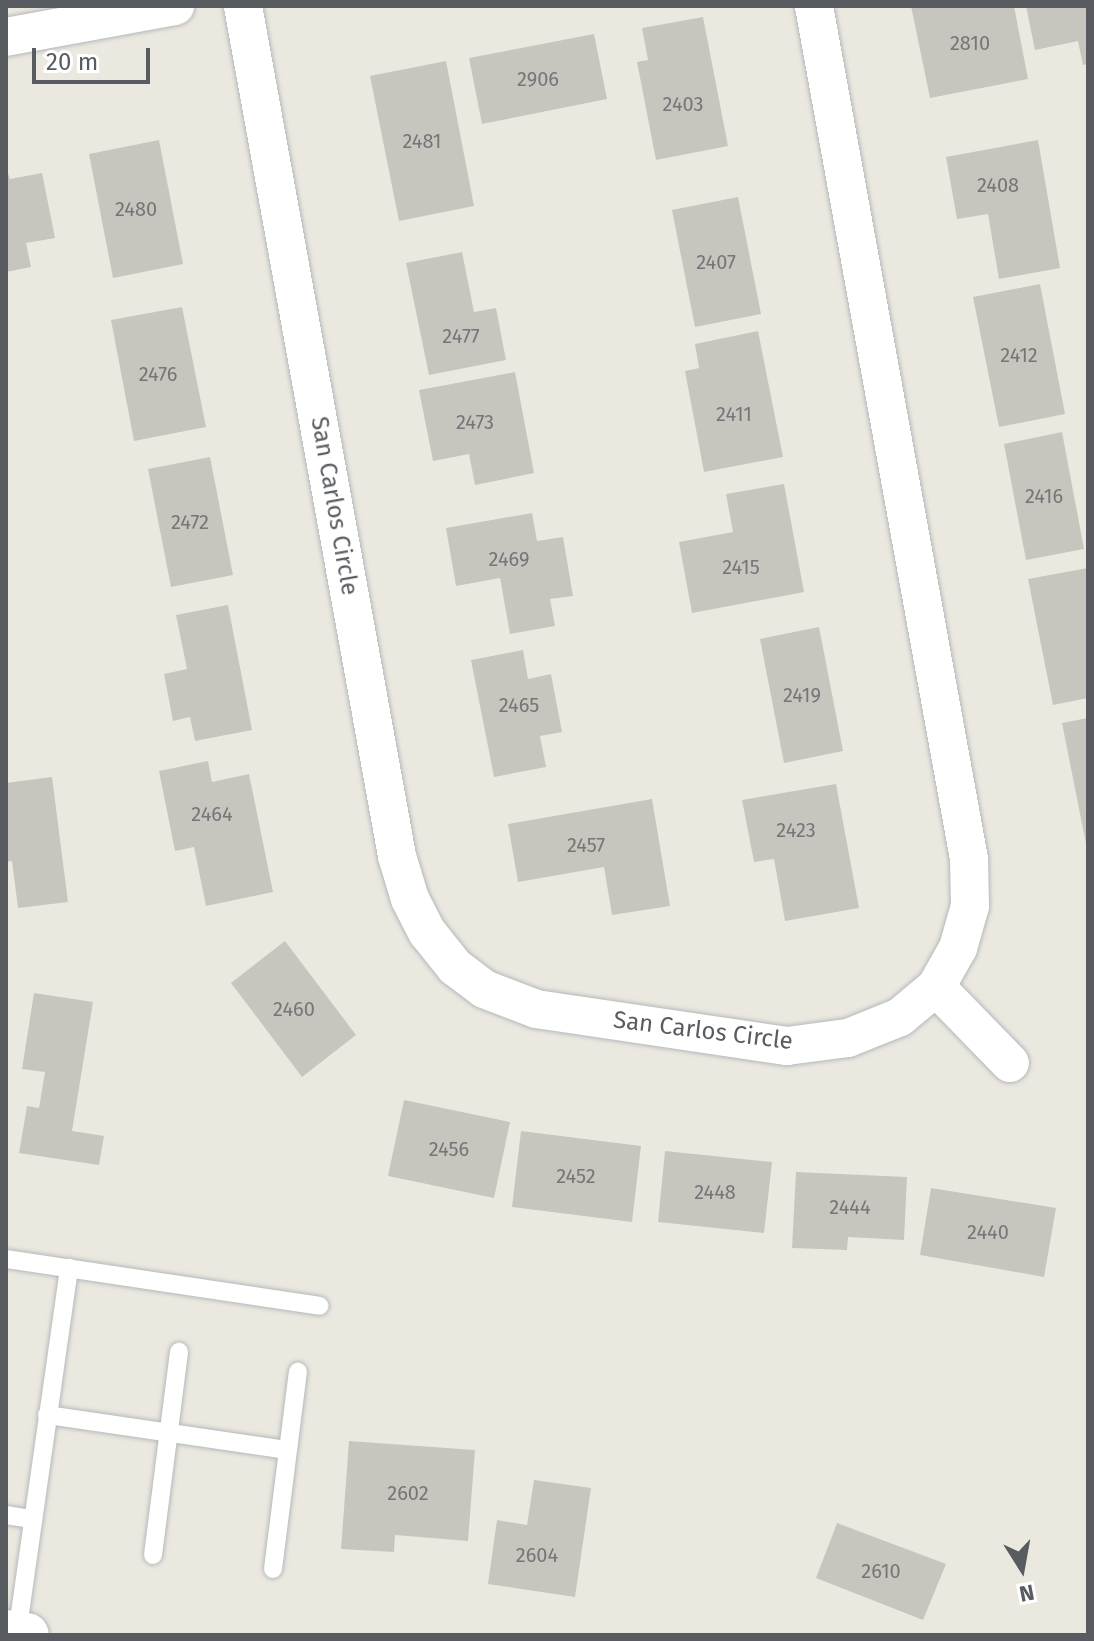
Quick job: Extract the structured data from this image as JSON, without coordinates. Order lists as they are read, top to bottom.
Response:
{
  "streets": {
    "street": ["San Carlos Circle"]
  },
  "house_numbers": [
    "2810",
    "2906",
    "2403",
    "2481",
    "2408",
    "2480",
    "2407",
    "2477",
    "2412",
    "2476",
    "2411",
    "2473",
    "2416",
    "2472",
    "2469",
    "2415",
    "2419",
    "2465",
    "2464",
    "2423",
    "2457",
    "2460",
    "2456",
    "2452",
    "2448",
    "2444",
    "2440",
    "2602",
    "2604",
    "2610"
  ],
  "scale_bar": "20 m",
  "north": "bottom"
}
